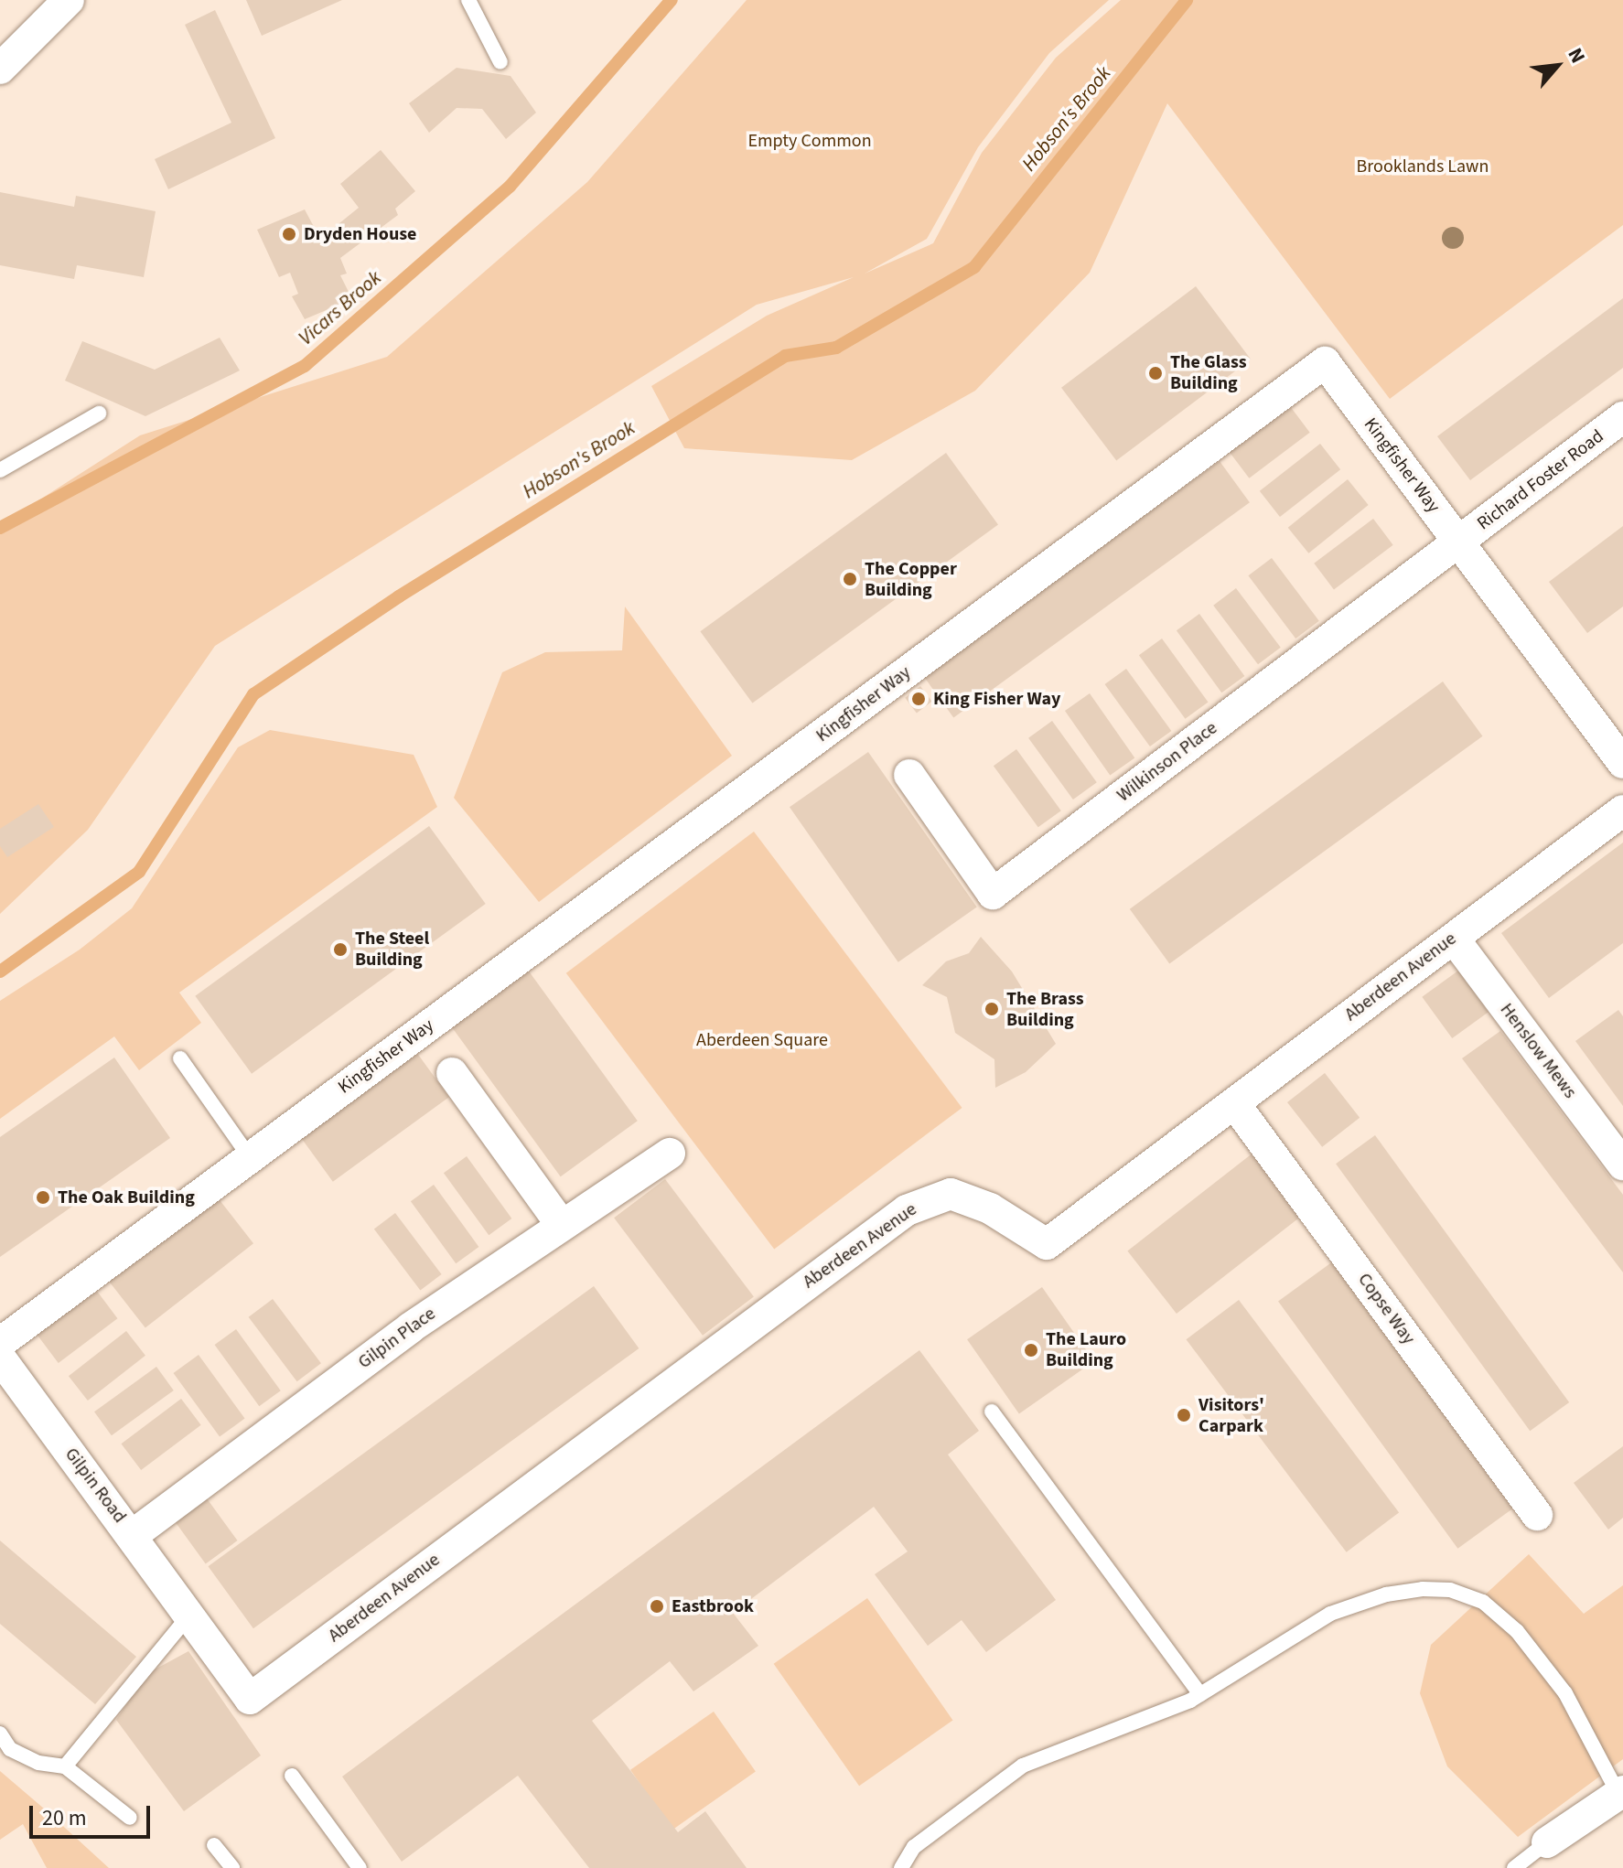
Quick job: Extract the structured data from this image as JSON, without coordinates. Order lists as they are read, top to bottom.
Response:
{
  "streets": {
    "street": [
      "Kingfisher Way",
      "Richard Foster Road",
      "Wilkinson Place",
      "Aberdeen Avenue",
      "Henslow Mews",
      "Copse Way",
      "Gilpin Place",
      "Gilpin Road"
    ]
  },
  "crossings": [
    ["Kingfisher Way", "Richard Foster Road"],
    ["Kingfisher Way", "Wilkinson Place"],
    ["Richard Foster Road", "Wilkinson Place"],
    ["Aberdeen Avenue", "Henslow Mews"],
    ["Aberdeen Avenue", "Copse Way"],
    ["Aberdeen Avenue", "Gilpin Road"],
    ["Gilpin Place", "Gilpin Road"]
  ],
  "water": ["Hobson's Brook", "Vicars Brook"],
  "parks": ["Empty Common", "Brooklands Lawn", "Aberdeen Square"],
  "places": [
    "Dryden House",
    "The Glass Building",
    "The Copper Building",
    "King Fisher Way",
    "The Steel Building",
    "The Brass Building",
    "The Oak Building",
    "The Lauro Building",
    "Visitors' Carpark",
    "Eastbrook"
  ],
  "scale_bar": "20 m",
  "north": "top right"
}
